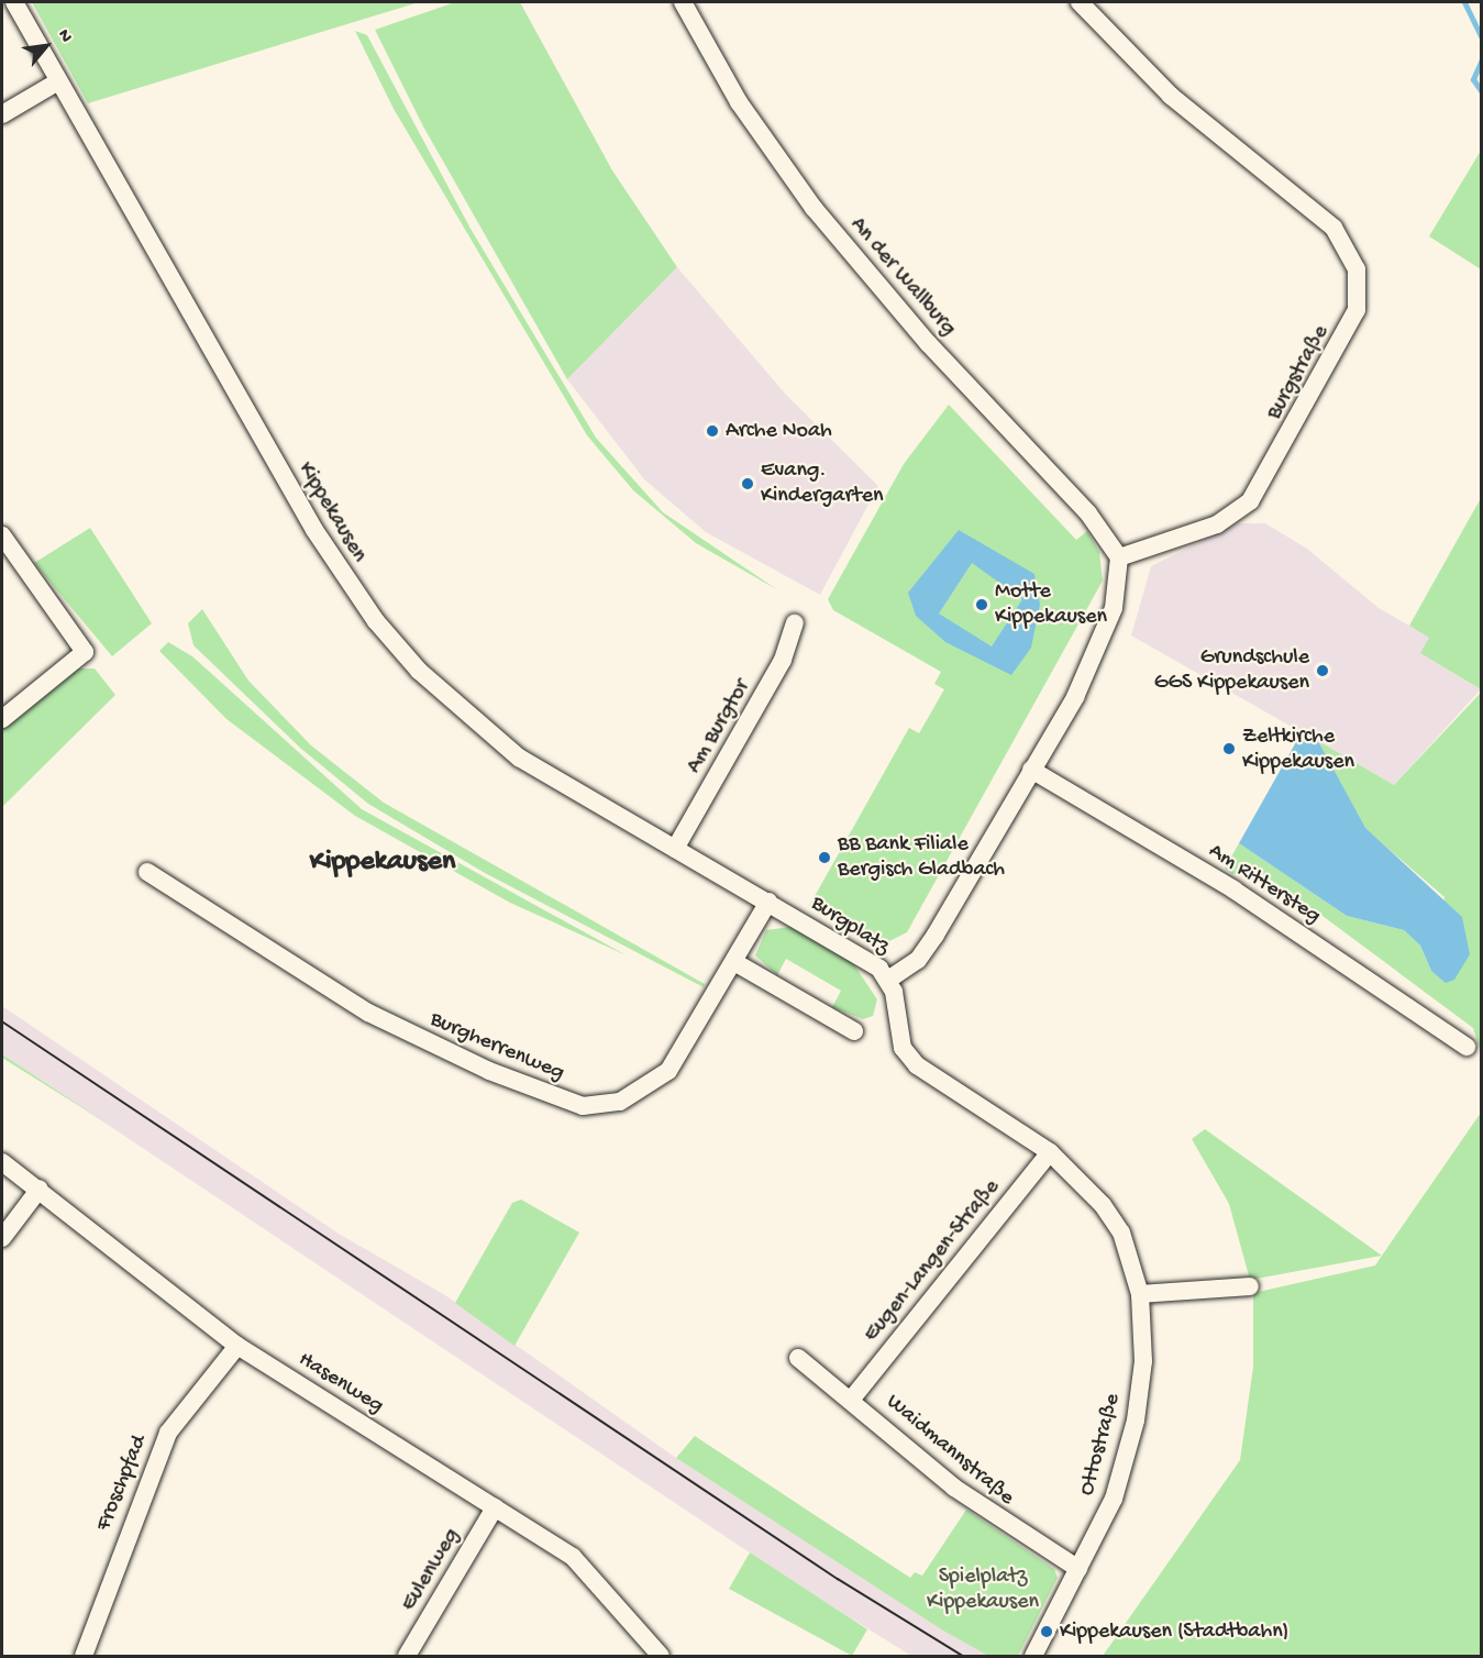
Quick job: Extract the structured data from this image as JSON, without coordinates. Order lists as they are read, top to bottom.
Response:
{
  "streets": {
    "street": [
      "An der Wallburg",
      "Burgstraße",
      "Kippekausen",
      "Am Burgtor",
      "Am Rittersteg",
      "Burgplatz",
      "Burgherrenweg",
      "Eugen-Langen-Straße",
      "Hasenweg",
      "Ottostraße",
      "Waidmannstraße",
      "Froschpfad",
      "Eulenweg"
    ]
  },
  "crossings": [
    ["An der Wallburg", "Burgstraße"],
    ["Kippekausen", "Am Burgtor"],
    ["Kippekausen", "Burgplatz"],
    ["Kippekausen", "Burgherrenweg"],
    ["Am Rittersteg", "Burgplatz"],
    ["Burgplatz", "Burgherrenweg"],
    ["Burgplatz", "Ottostraße"],
    ["Eugen-Langen-Straße", "Ottostraße"],
    ["Eugen-Langen-Straße", "Waidmannstraße"],
    ["Hasenweg", "Froschpfad"],
    ["Hasenweg", "Eulenweg"],
    ["Ottostraße", "Waidmannstraße"]
  ],
  "districts": ["Kippekausen"],
  "parks": ["Spielplatz Kippekausen"],
  "places": [
    "Arche Noah",
    "Evang. Kindergarten",
    "Motte Kippekausen",
    "Grundschule GGS Kippekausen",
    "Zeltkirche Kippekausen",
    "BB Bank Filiale Bergisch Gladbach",
    "Kippekausen (Stadtbahn)"
  ],
  "north": "top right"
}
